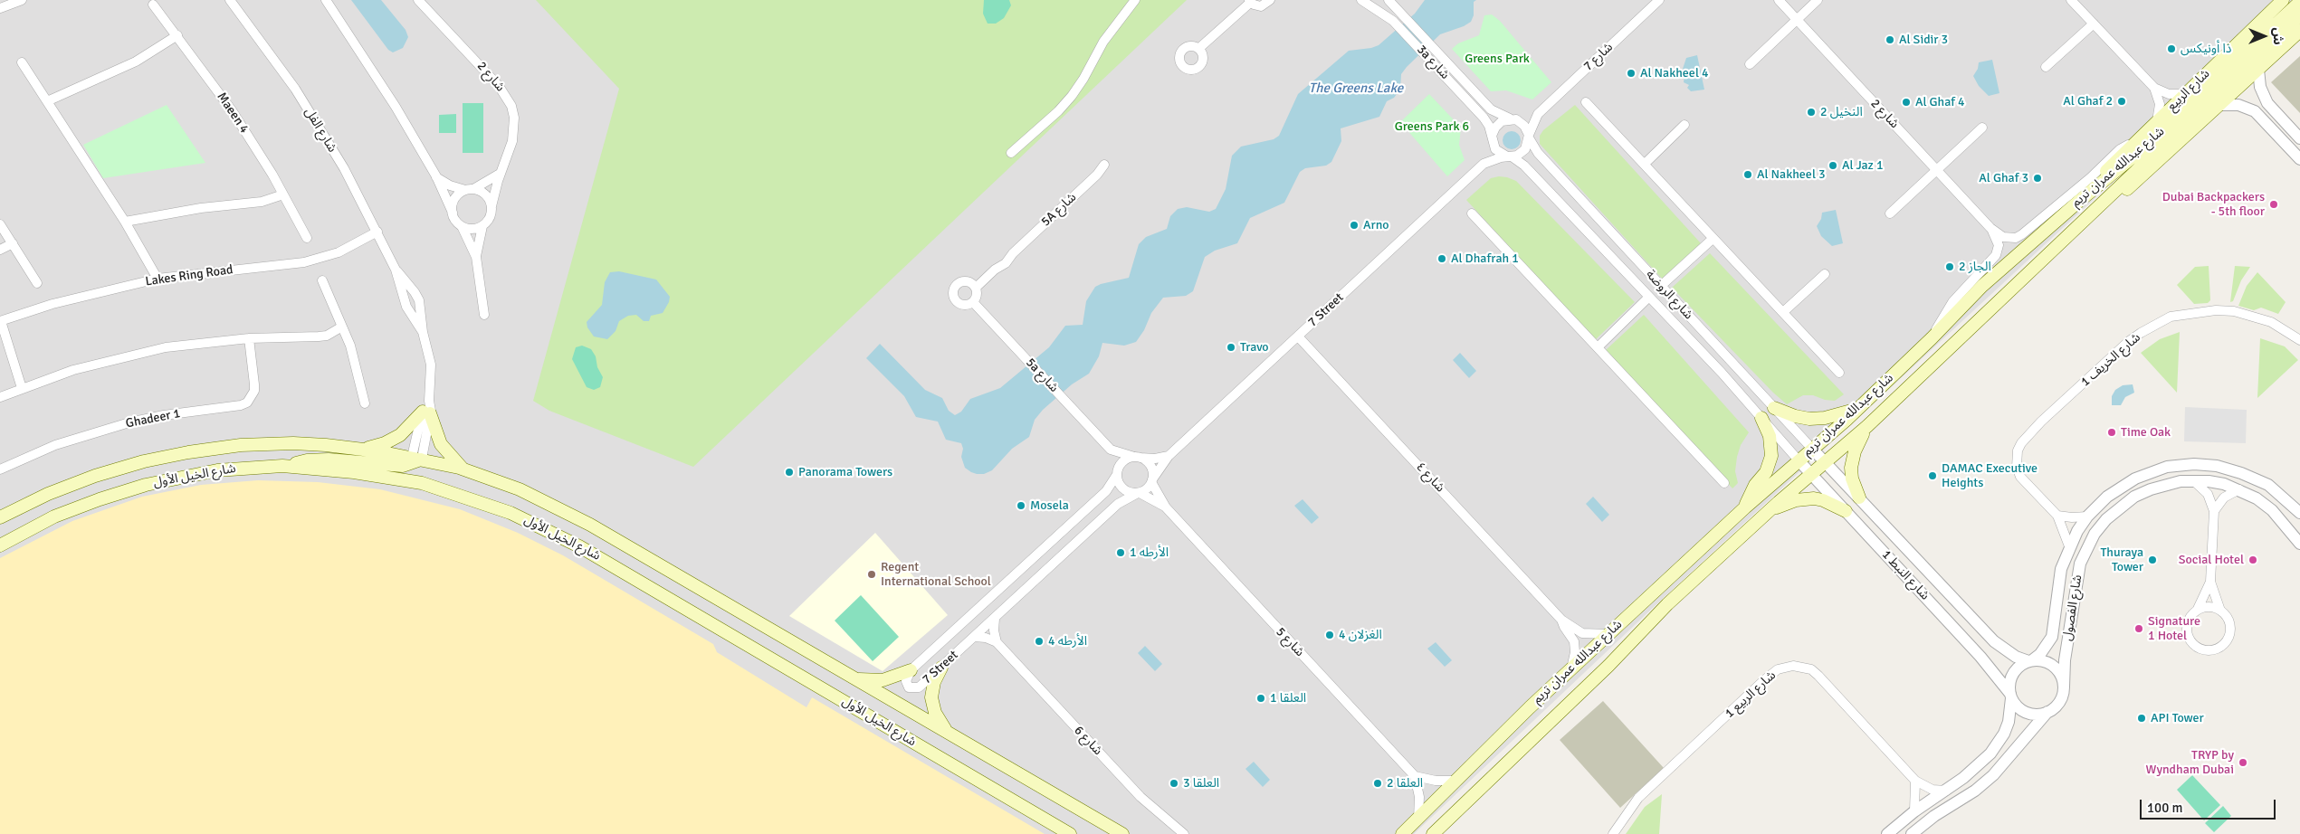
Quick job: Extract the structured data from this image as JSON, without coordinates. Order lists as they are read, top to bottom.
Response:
{
  "streets": {
    "main road": ["شارع الربيع", "شارع عبدالله عمران تريم", "شارع الخيل الأول"],
    "street": [
      "شارع 7",
      "3a شارع",
      "شارع 2",
      "Maeen 4",
      "شارع الفل",
      "5A شارع",
      "Lakes Ring Road",
      "شارع الروضة",
      "7 Street",
      "شارع الخريف 1",
      "5a شارع",
      "Ghadeer 1",
      "شارع ٤",
      "شارع النبط 1",
      "شارع الفصول",
      "شارع 5",
      "شارع الربيع 1",
      "شارع 6"
    ]
  },
  "crossings": [
    ["شارع 7", "3a شارع"],
    ["شارع 7", "شارع الروضة"],
    ["3a شارع", "شارع الروضة"],
    ["شارع 2", "شارع الربيع"],
    ["شارع الربيع", "شارع عبدالله عمران تريم"],
    ["شارع الفل", "Lakes Ring Road"],
    ["شارع الفل", "شارع الخيل الأول"],
    ["شارع عبدالله عمران تريم", "شارع الروضة"],
    ["شارع عبدالله عمران تريم", "شارع ٤"],
    ["شارع عبدالله عمران تريم", "شارع النبط 1"],
    ["5A شارع", "5a شارع"],
    ["شارع الروضة", "شارع النبط 1"],
    ["7 Street", "5a شارع"],
    ["7 Street", "شارع ٤"],
    ["7 Street", "شارع 5"],
    ["شارع الخريف 1", "شارع الفصول"],
    ["5a شارع", "شارع 5"],
    ["شارع النبط 1", "شارع الفصول"]
  ],
  "water": ["The Greens Lake"],
  "parks": ["Greens Park", "Greens Park 6"],
  "places": [
    "Al Sidir 3",
    "ذا أونيكس",
    "Al Nakheel 4",
    "Al Ghaf 2",
    "Al Ghaf 4",
    "النخيل 2",
    "Al Jaz 1",
    "Al Nakheel 3",
    "Al Ghaf 3",
    "Dubai Backpackers - 5th floor",
    "Arno",
    "Al Dhafrah 1",
    "الجاز 2",
    "Travo",
    "Time Oak",
    "Panorama Towers",
    "DAMAC Executive Heights",
    "Mosela",
    "الأرطه 1",
    "Thuraya Tower",
    "Social Hotel",
    "Regent International School",
    "Signature 1 Hotel",
    "الغزلان 4",
    "الأرطه 4",
    "العلقا 1",
    "API Tower",
    "TRYP by Wyndham Dubai",
    "العلقا 3",
    "العلقا 2"
  ],
  "scale_bar": "100 m",
  "north": "right"
}
